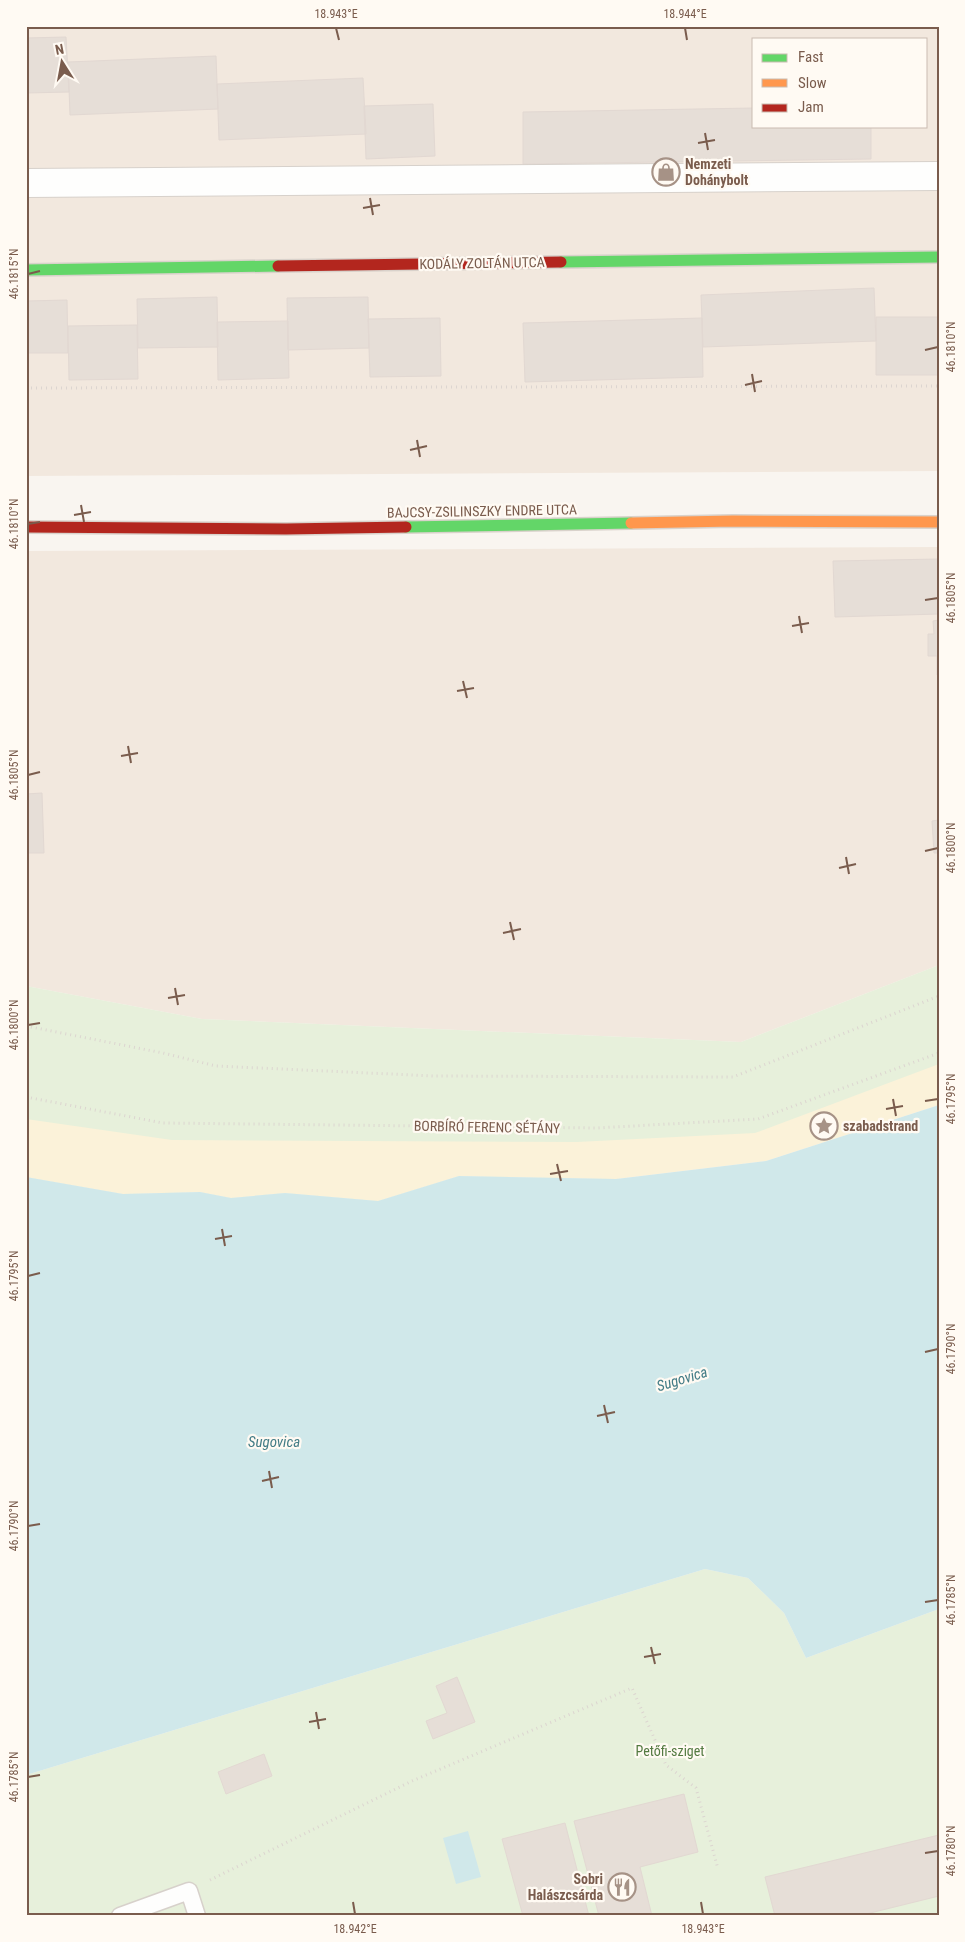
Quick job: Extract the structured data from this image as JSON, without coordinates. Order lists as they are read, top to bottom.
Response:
{
  "streets": {
    "street": ["KODÁLY ZOLTÁN UTCA", "BAJCSY-ZSILINSZKY ENDRE UTCA"],
    "path": ["BORBÍRÓ FERENC SÉTÁNY"]
  },
  "water": ["Sugovica"],
  "parks": ["Petőfi-sziget"],
  "places": {
    "shop": ["Nemzeti Dohánybolt"],
    "place": ["szabadstrand"],
    "restaurant": ["Sobri Halászcsárda"]
  },
  "legend": ["Fast", "Slow", "Jam"],
  "north": "top",
  "coordinates": [
    "18.943°E",
    "18.944°E",
    "46.1815°N",
    "46.1810°N",
    "46.1805°N",
    "46.1800°N",
    "46.1795°N",
    "46.1790°N",
    "46.1785°N",
    "46.1780°N",
    "18.942°E"
  ]
}
